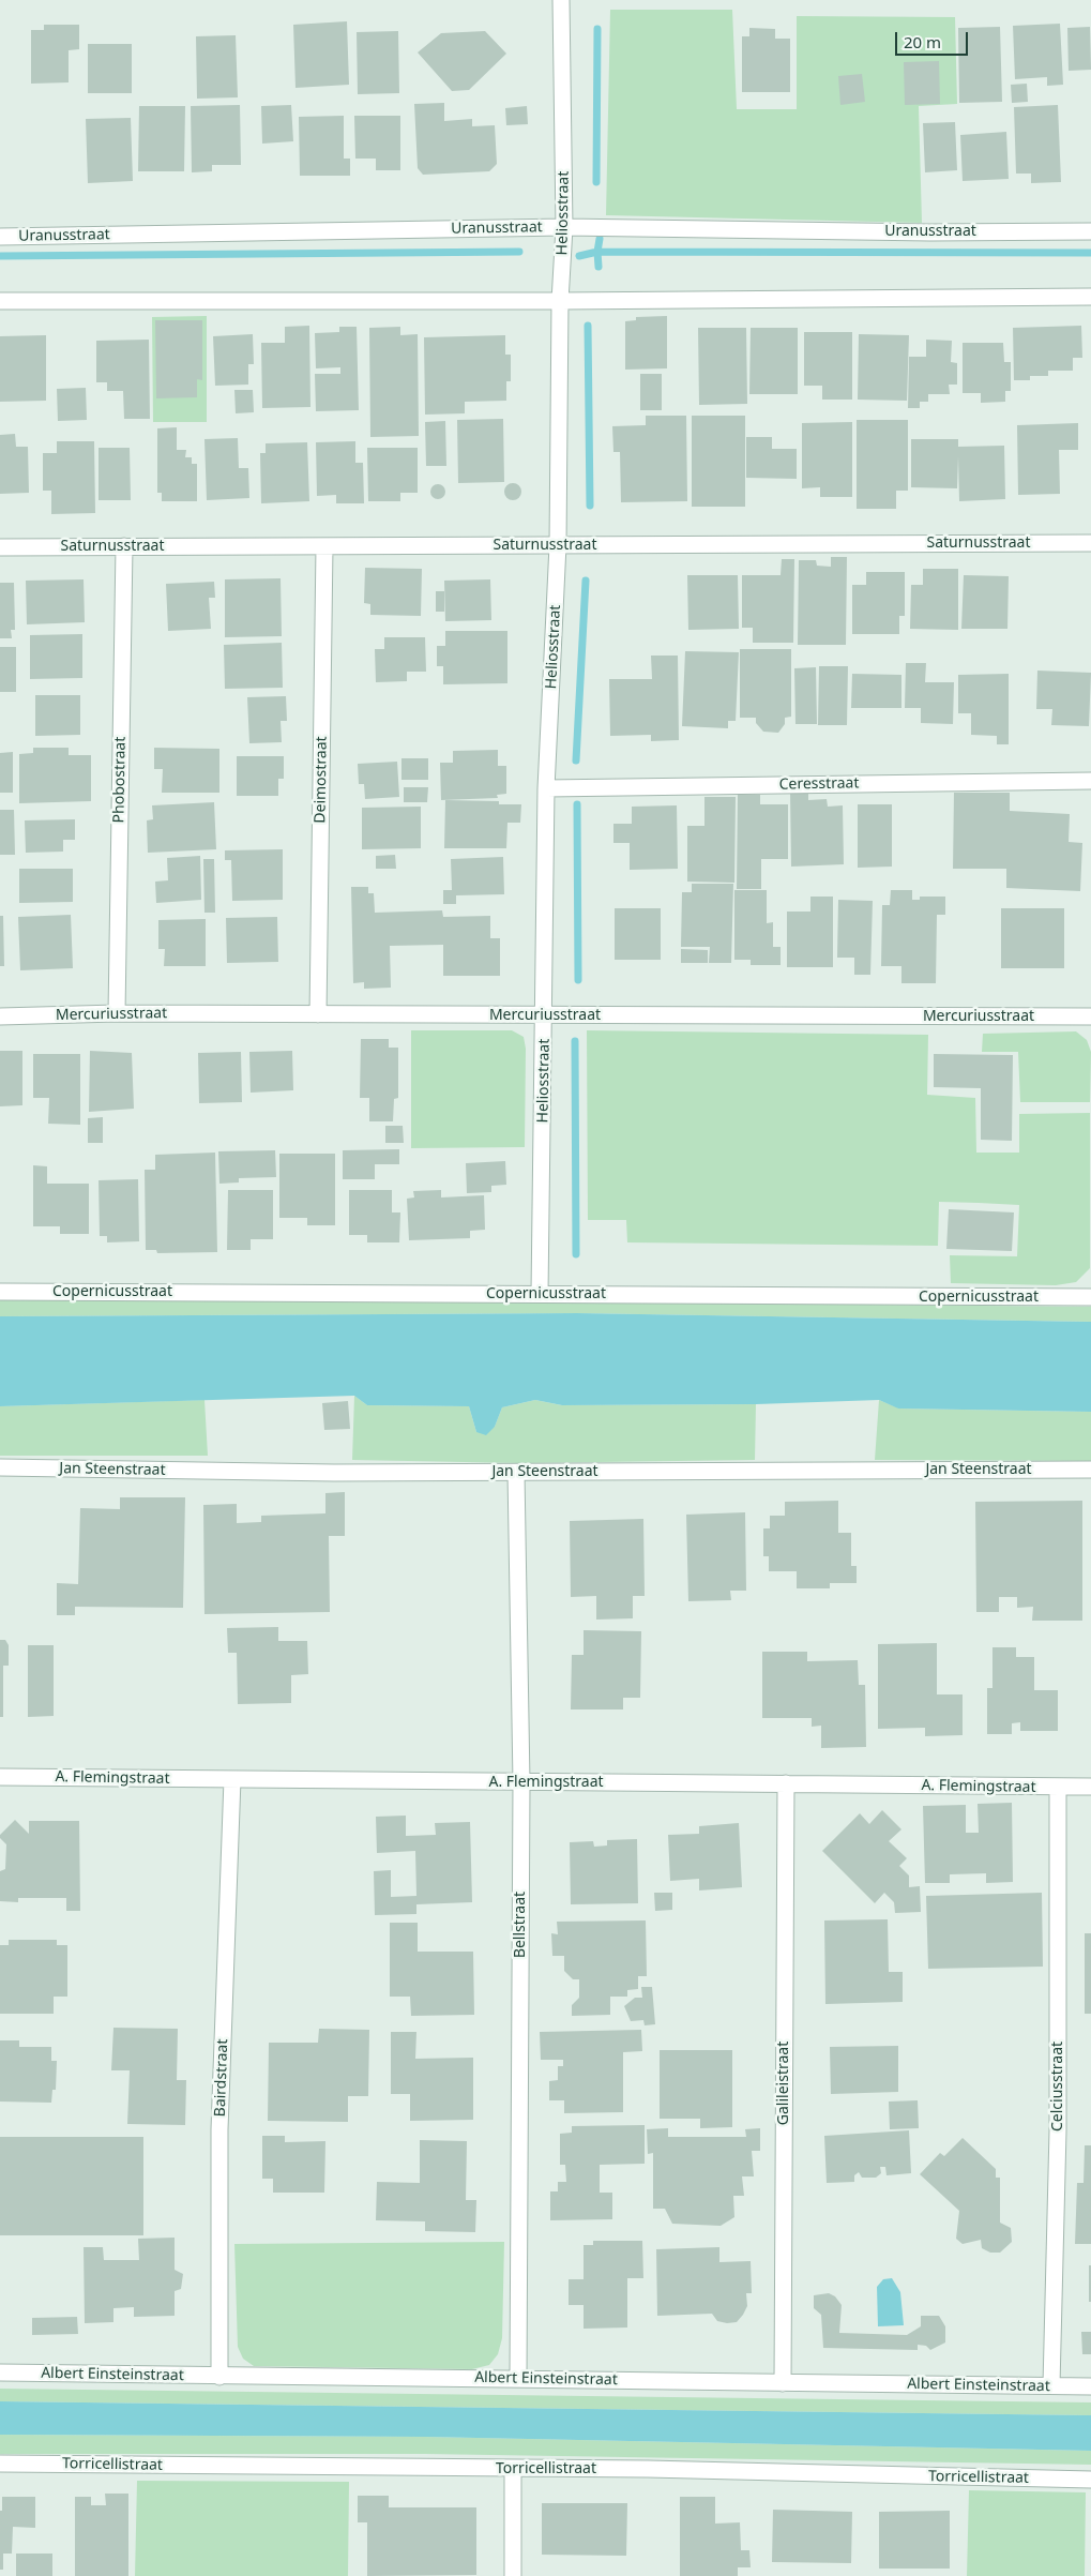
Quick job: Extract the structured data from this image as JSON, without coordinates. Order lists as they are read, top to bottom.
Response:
{
  "streets": {
    "street": [
      "Heliosstraat",
      "Uranusstraat",
      "Saturnusstraat",
      "Phobostraat",
      "Deimostraat",
      "Ceresstraat",
      "Mercuriusstraat",
      "Copernicusstraat",
      "Jan Steenstraat",
      "A. Flemingstraat",
      "Bellstraat",
      "Bairdstraat",
      "Galileistraat",
      "Celciusstraat",
      "Albert Einsteinstraat",
      "Torricellistraat"
    ]
  },
  "crossings": [
    ["Heliosstraat", "Uranusstraat"],
    ["Heliosstraat", "Saturnusstraat"],
    ["Heliosstraat", "Ceresstraat"],
    ["Heliosstraat", "Mercuriusstraat"],
    ["Heliosstraat", "Copernicusstraat"],
    ["Saturnusstraat", "Phobostraat"],
    ["Saturnusstraat", "Deimostraat"],
    ["Phobostraat", "Mercuriusstraat"],
    ["Deimostraat", "Mercuriusstraat"],
    ["Jan Steenstraat", "Bellstraat"],
    ["A. Flemingstraat", "Bellstraat"],
    ["A. Flemingstraat", "Bairdstraat"],
    ["A. Flemingstraat", "Galileistraat"],
    ["A. Flemingstraat", "Celciusstraat"],
    ["Bellstraat", "Albert Einsteinstraat"],
    ["Bairdstraat", "Albert Einsteinstraat"],
    ["Galileistraat", "Albert Einsteinstraat"],
    ["Celciusstraat", "Albert Einsteinstraat"]
  ],
  "scale_bar": "20 m"
}
